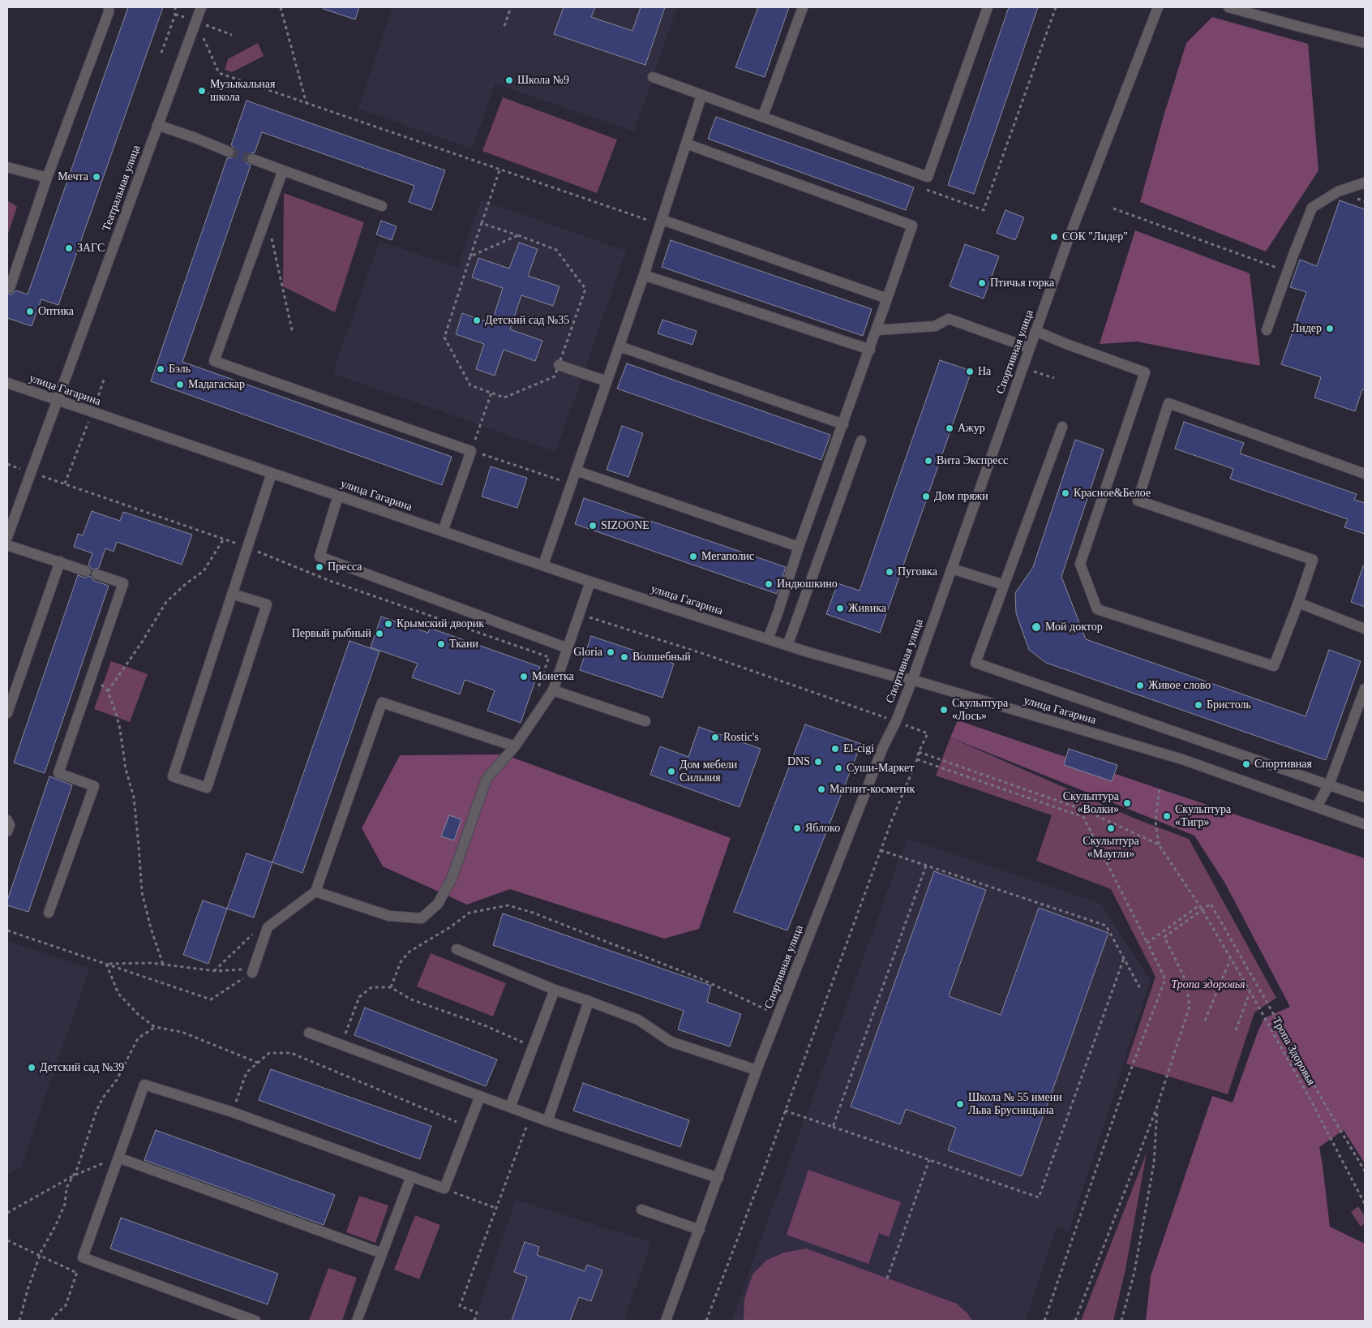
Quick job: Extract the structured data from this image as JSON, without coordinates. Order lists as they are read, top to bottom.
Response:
{
  "streets": {
    "street": ["Театральная улица", "Спортивная улица", "улица Гагарина"],
    "path": ["Тропа Здоровья"]
  },
  "crossings": [
    ["Театральная улица", "улица Гагарина"],
    ["Спортивная улица", "улица Гагарина"]
  ],
  "parks": ["Тропа здоровья"],
  "places": [
    "Школа №9",
    "Музыкальная школа",
    "Мечта",
    "СОК \"Лидер\"",
    "ЗАГС",
    "Птичья горка",
    "Оптика",
    "Детский сад №35",
    "Лидер",
    "Бэль",
    "На",
    "Мадагаскар",
    "Ажур",
    "Вита Экспресс",
    "Красное&Белое",
    "Дом пряжи",
    "SIZOONE",
    "Мегаполис",
    "Пресса",
    "Пуговка",
    "Индюшкино",
    "Живика",
    "Крымский дворик",
    "Мой доктор",
    "Первый рыбный",
    "Ткани",
    "Gloria",
    "Волшебный",
    "Монетка",
    "Живое слово",
    "Бристоль",
    "Скульптура «Лось»",
    "Rostic's",
    "El-cigi",
    "DNS",
    "Спортивная",
    "Суши-Маркет",
    "Дом мебели Сильвия",
    "Магнит-косметик",
    "Скульптура «Волки»",
    "Скульптура «Тигр»",
    "Яблоко",
    "Скульптура «Маугли»",
    "Детский сад №39",
    "Школа № 55 имени Льва Брусницына"
  ]
}
